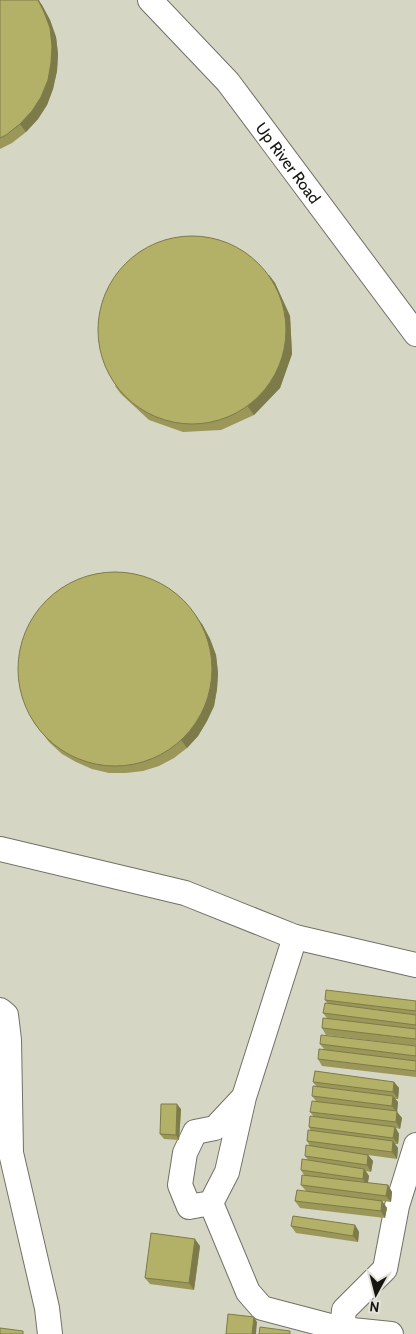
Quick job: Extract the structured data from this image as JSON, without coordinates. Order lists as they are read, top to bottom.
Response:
{
  "streets": {
    "street": ["Up River Road"]
  },
  "north": "bottom"
}
